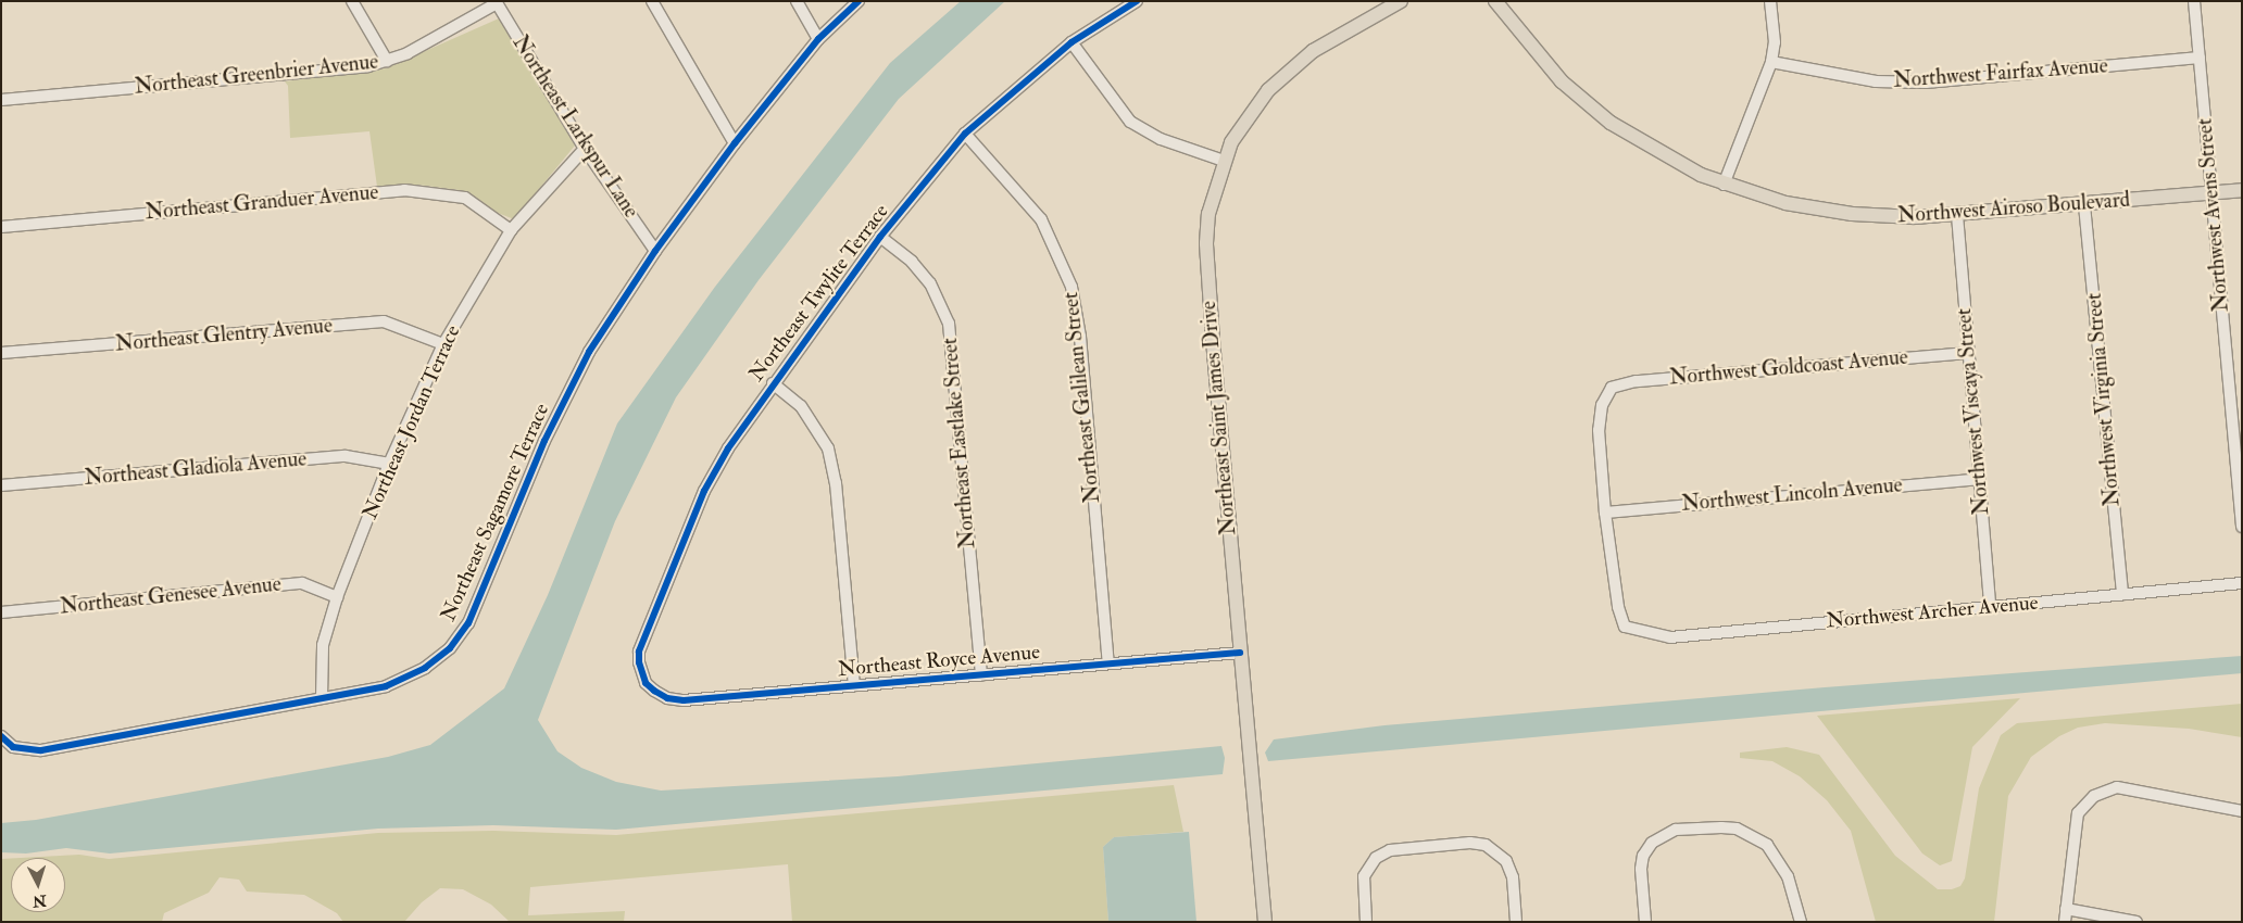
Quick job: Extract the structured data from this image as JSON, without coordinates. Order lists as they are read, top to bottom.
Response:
{
  "streets": {
    "main road": ["Northwest Airoso Boulevard", "Northeast Saint James Drive"],
    "street": [
      "Northwest Fairfax Avenue",
      "Northeast Greenbrier Avenue",
      "Northeast Larkspur Lane",
      "Northeast Granduer Avenue",
      "Northwest Avens Street",
      "Northeast Twylite Terrace",
      "Northeast Glentry Avenue",
      "Northwest Goldcoast Avenue",
      "Northeast Galilean Street",
      "Northwest Virginia Street",
      "Northwest Viscaya Street",
      "Northeast Jordan Terrace",
      "Northeast Eastlake Street",
      "Northeast Gladiola Avenue",
      "Northwest Lincoln Avenue",
      "Northeast Sagamore Terrace",
      "Northeast Genesee Avenue",
      "Northwest Archer Avenue",
      "Northeast Royce Avenue"
    ]
  },
  "crossings": [
    ["Northwest Fairfax Avenue", "Northwest Avens Street"],
    ["Northeast Greenbrier Avenue", "Northeast Larkspur Lane"],
    ["Northeast Larkspur Lane", "Northeast Jordan Terrace"],
    ["Northeast Larkspur Lane", "Northeast Sagamore Terrace"],
    ["Northeast Granduer Avenue", "Northeast Jordan Terrace"],
    ["Northwest Airoso Boulevard", "Northwest Avens Street"],
    ["Northwest Airoso Boulevard", "Northwest Virginia Street"],
    ["Northwest Airoso Boulevard", "Northwest Viscaya Street"],
    ["Northeast Twylite Terrace", "Northeast Galilean Street"],
    ["Northeast Twylite Terrace", "Northeast Eastlake Street"],
    ["Northeast Twylite Terrace", "Northeast Royce Avenue"],
    ["Northeast Glentry Avenue", "Northeast Jordan Terrace"],
    ["Northwest Goldcoast Avenue", "Northwest Viscaya Street"],
    ["Northwest Goldcoast Avenue", "Northwest Lincoln Avenue"],
    ["Northwest Goldcoast Avenue", "Northwest Archer Avenue"],
    ["Northeast Galilean Street", "Northeast Royce Avenue"],
    ["Northwest Virginia Street", "Northwest Archer Avenue"],
    ["Northwest Viscaya Street", "Northwest Lincoln Avenue"],
    ["Northwest Viscaya Street", "Northwest Archer Avenue"],
    ["Northeast Saint James Drive", "Northeast Royce Avenue"],
    ["Northeast Jordan Terrace", "Northeast Gladiola Avenue"],
    ["Northeast Jordan Terrace", "Northeast Sagamore Terrace"],
    ["Northeast Jordan Terrace", "Northeast Genesee Avenue"],
    ["Northeast Eastlake Street", "Northeast Royce Avenue"],
    ["Northwest Lincoln Avenue", "Northwest Archer Avenue"]
  ],
  "north": "bottom"
}
